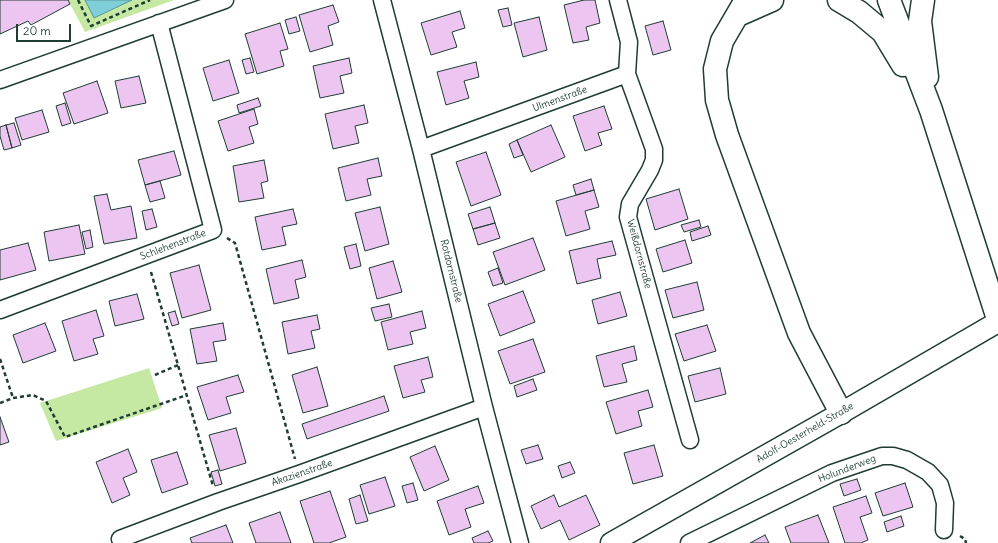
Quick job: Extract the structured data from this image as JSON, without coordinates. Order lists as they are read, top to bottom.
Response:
{
  "streets": {
    "street": [
      "Ulmenstraße",
      "Schlehenstraße",
      "Weißdornstraße",
      "Rotdornstraße",
      "Adolf-Oesterheld-Straße",
      "Holunderweg",
      "Akazienstraße"
    ]
  },
  "crossings": [
    ["Ulmenstraße", "Weißdornstraße"],
    ["Ulmenstraße", "Rotdornstraße"],
    ["Rotdornstraße", "Akazienstraße"]
  ],
  "scale_bar": "20 m"
}
